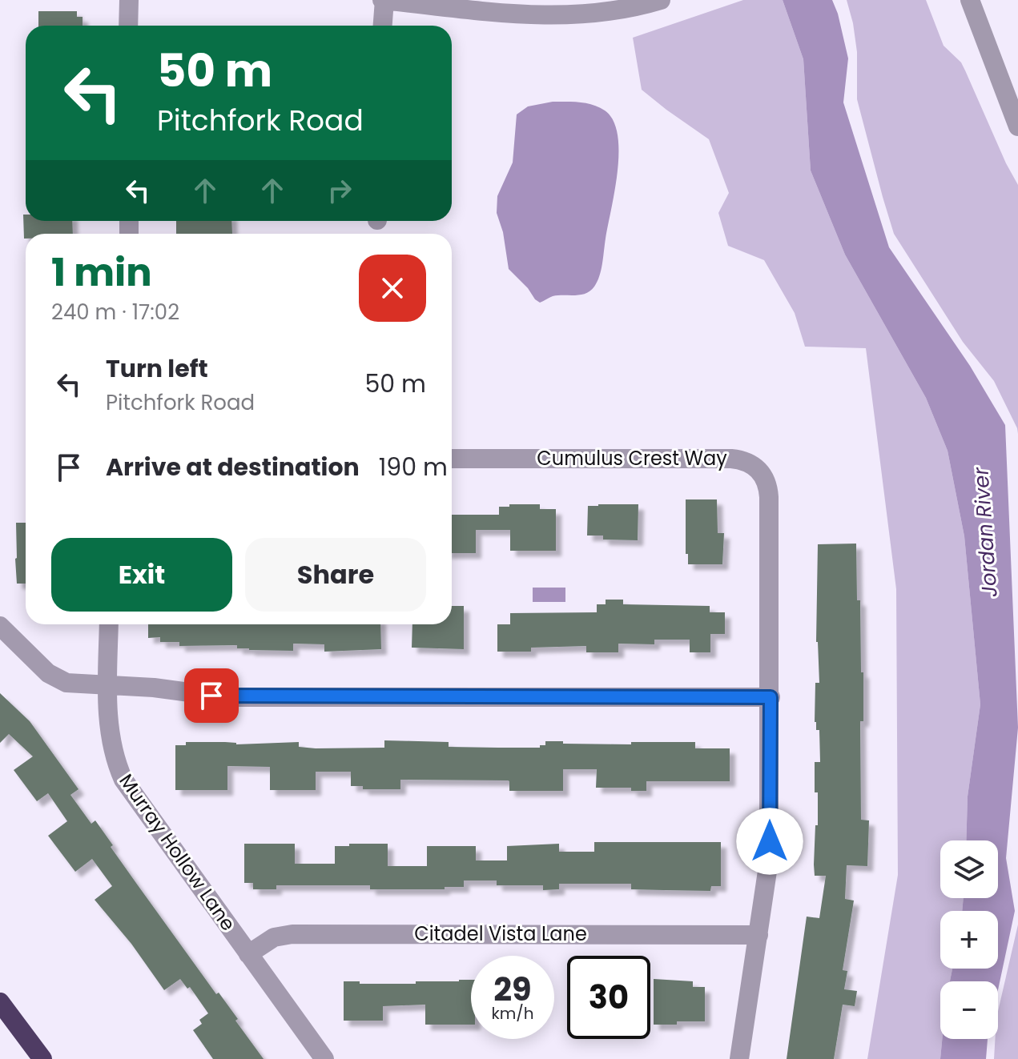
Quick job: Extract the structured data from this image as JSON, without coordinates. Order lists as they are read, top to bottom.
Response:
{
  "streets": {
    "street": ["Cumulus Crest Way", "Murray Hollow Lane", "Citadel Vista Lane"]
  },
  "crossings": [
    ["Cumulus Crest Way", "Citadel Vista Lane"],
    ["Murray Hollow Lane", "Citadel Vista Lane"]
  ],
  "water": ["Jordan River"],
  "page": {
    "turn": ["50 m", "Pitchfork Road"],
    "heading": ["1 min", "240 m · 17:02"],
    "list": [
      {
        "name": "Turn left",
        "note": "Pitchfork Road",
        "value": "50 m"
      },
      {
        "name": "Arrive at destination",
        "value": "190 m"
      }
    ],
    "buttons": ["Exit", "Share"],
    "map_buttons": ["+", "−"],
    "speed": "29 km/h",
    "limit": "30"
  }
}
